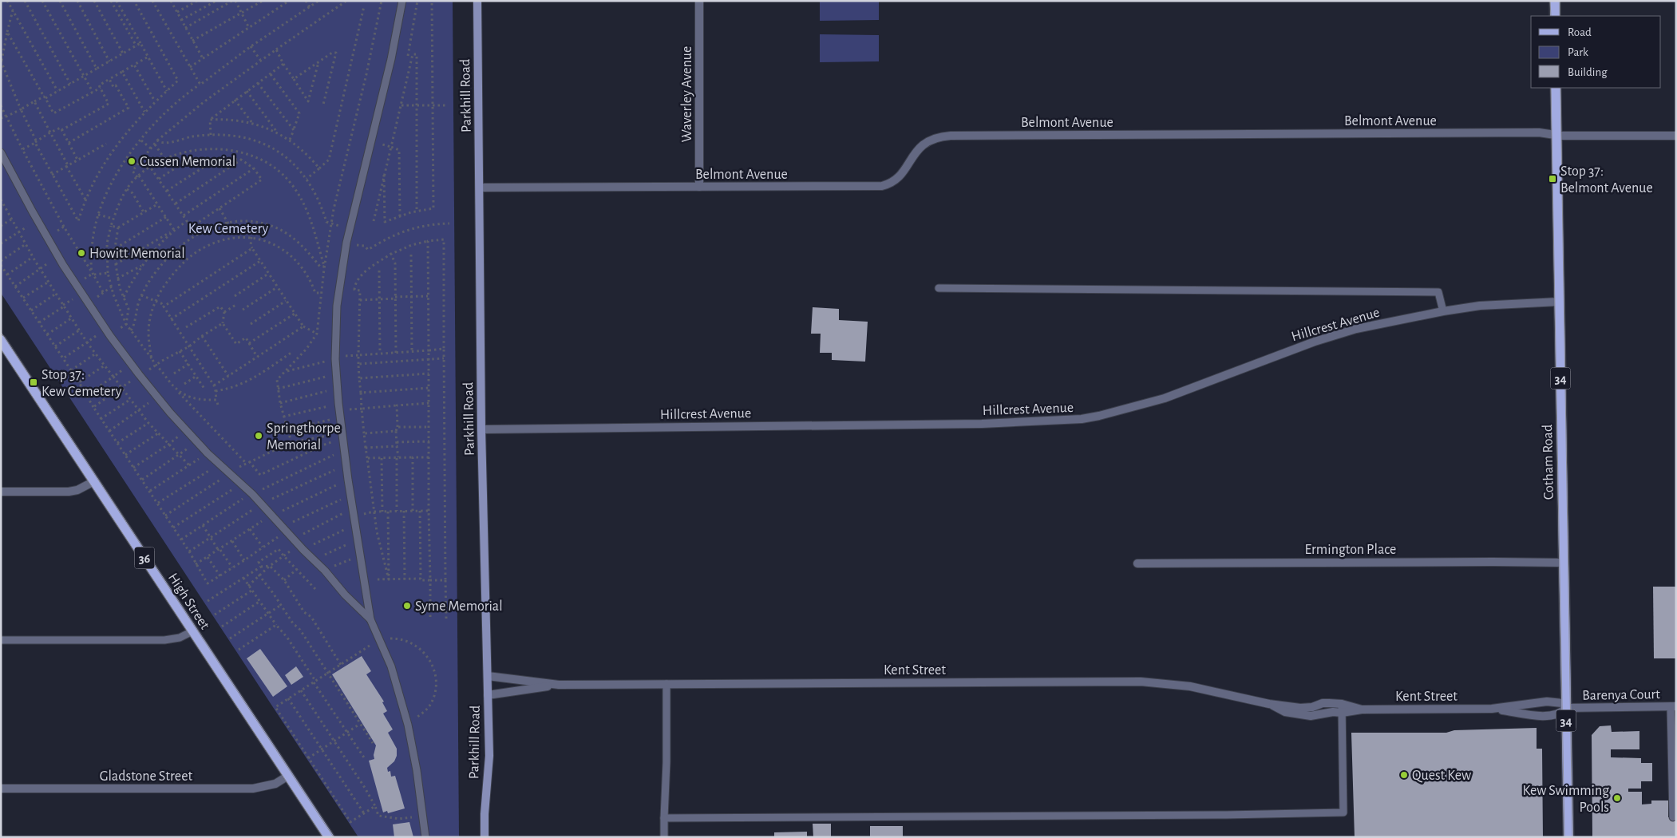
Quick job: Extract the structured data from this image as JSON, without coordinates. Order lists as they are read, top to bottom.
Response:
{
  "streets": {
    "main road": [
      "34",
      "Cotham Road",
      "36",
      "High Street"
    ],
    "street": [
      "Waverley Avenue",
      "Parkhill Road",
      "Belmont Avenue",
      "Hillcrest Avenue",
      "Ermington Place",
      "Kent Street",
      "Barenya Court",
      "Gladstone Street"
    ]
  },
  "crossings": [
    ["Waverley Avenue", "Belmont Avenue"],
    ["Parkhill Road", "Belmont Avenue"],
    ["Parkhill Road", "Hillcrest Avenue"],
    ["Parkhill Road", "Kent Street"],
    ["Belmont Avenue", "Cotham Road"],
    ["Hillcrest Avenue", "Cotham Road"],
    ["Cotham Road", "Ermington Place"],
    ["Cotham Road", "Kent Street"],
    ["Cotham Road", "Barenya Court"],
    ["High Street", "Gladstone Street"],
    ["Kent Street", "Barenya Court"]
  ],
  "parks": ["Kew Cemetery"],
  "places": {
    "other": [
      "Cussen Memorial",
      "Howitt Memorial",
      "Springthorpe Memorial",
      "Syme Memorial",
      "Quest Kew",
      "Kew Swimming Pools"
    ],
    "transit": ["Stop 37: Belmont Avenue", "Stop 37: Kew Cemetery"]
  },
  "legend": ["Road", "Park", "Building"]
}
